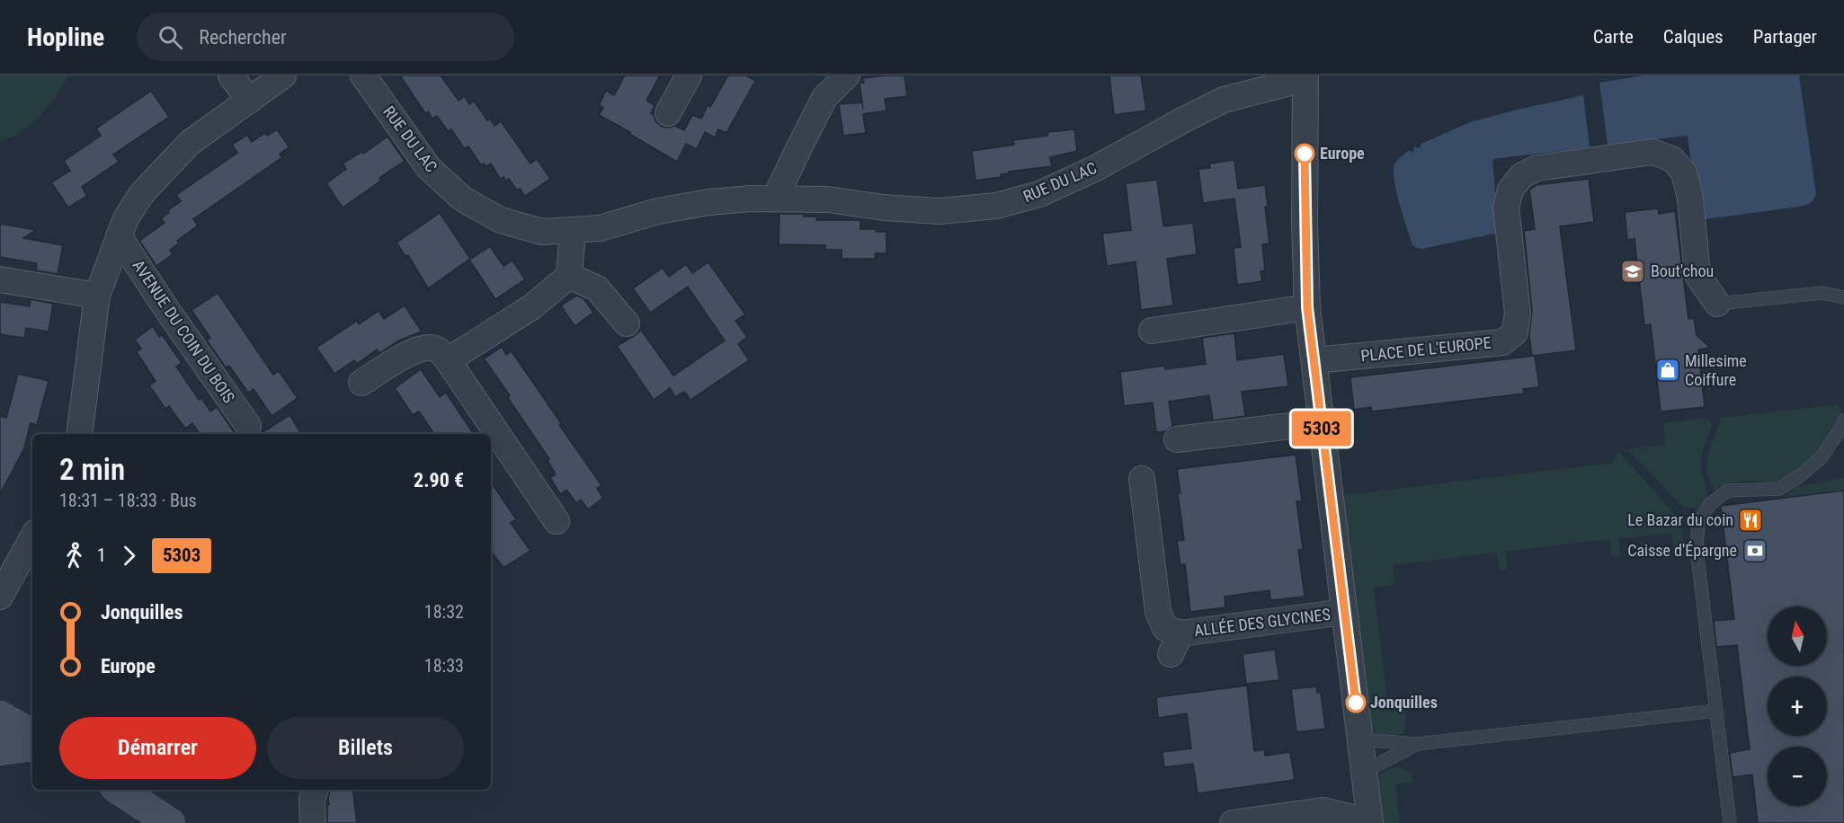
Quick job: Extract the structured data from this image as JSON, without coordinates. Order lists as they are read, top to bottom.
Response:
{
  "streets": {
    "street": [
      "RUE DU LAC",
      "AVENUE DU COIN DU BOIS",
      "PLACE DE L'EUROPE",
      "ALLÉE DES GLYCINES"
    ]
  },
  "places": {
    "other": ["Europe", "Jonquilles"],
    "school or university": ["Bout'chou"],
    "shop": ["Millesime Coiffure"],
    "restaurant": ["Le Bazar du coin"],
    "bank": ["Caisse d'Épargne"]
  },
  "lines": ["bus line 5303"],
  "north": "top",
  "page": {
    "header": "Hopline",
    "search": "Rechercher",
    "nav": ["Carte", "Calques", "Partager"],
    "on_map": "5303",
    "heading": ["2 min", "18:31 – 18:33 · Bus", "2.90 €"],
    "legs": ["1", "5303"],
    "list": [
      {
        "name": "Jonquilles",
        "value": "18:32"
      },
      {
        "name": "Europe",
        "value": "18:33"
      }
    ],
    "map_buttons": ["+", "−"],
    "buttons": ["Démarrer", "Billets"]
  }
}
